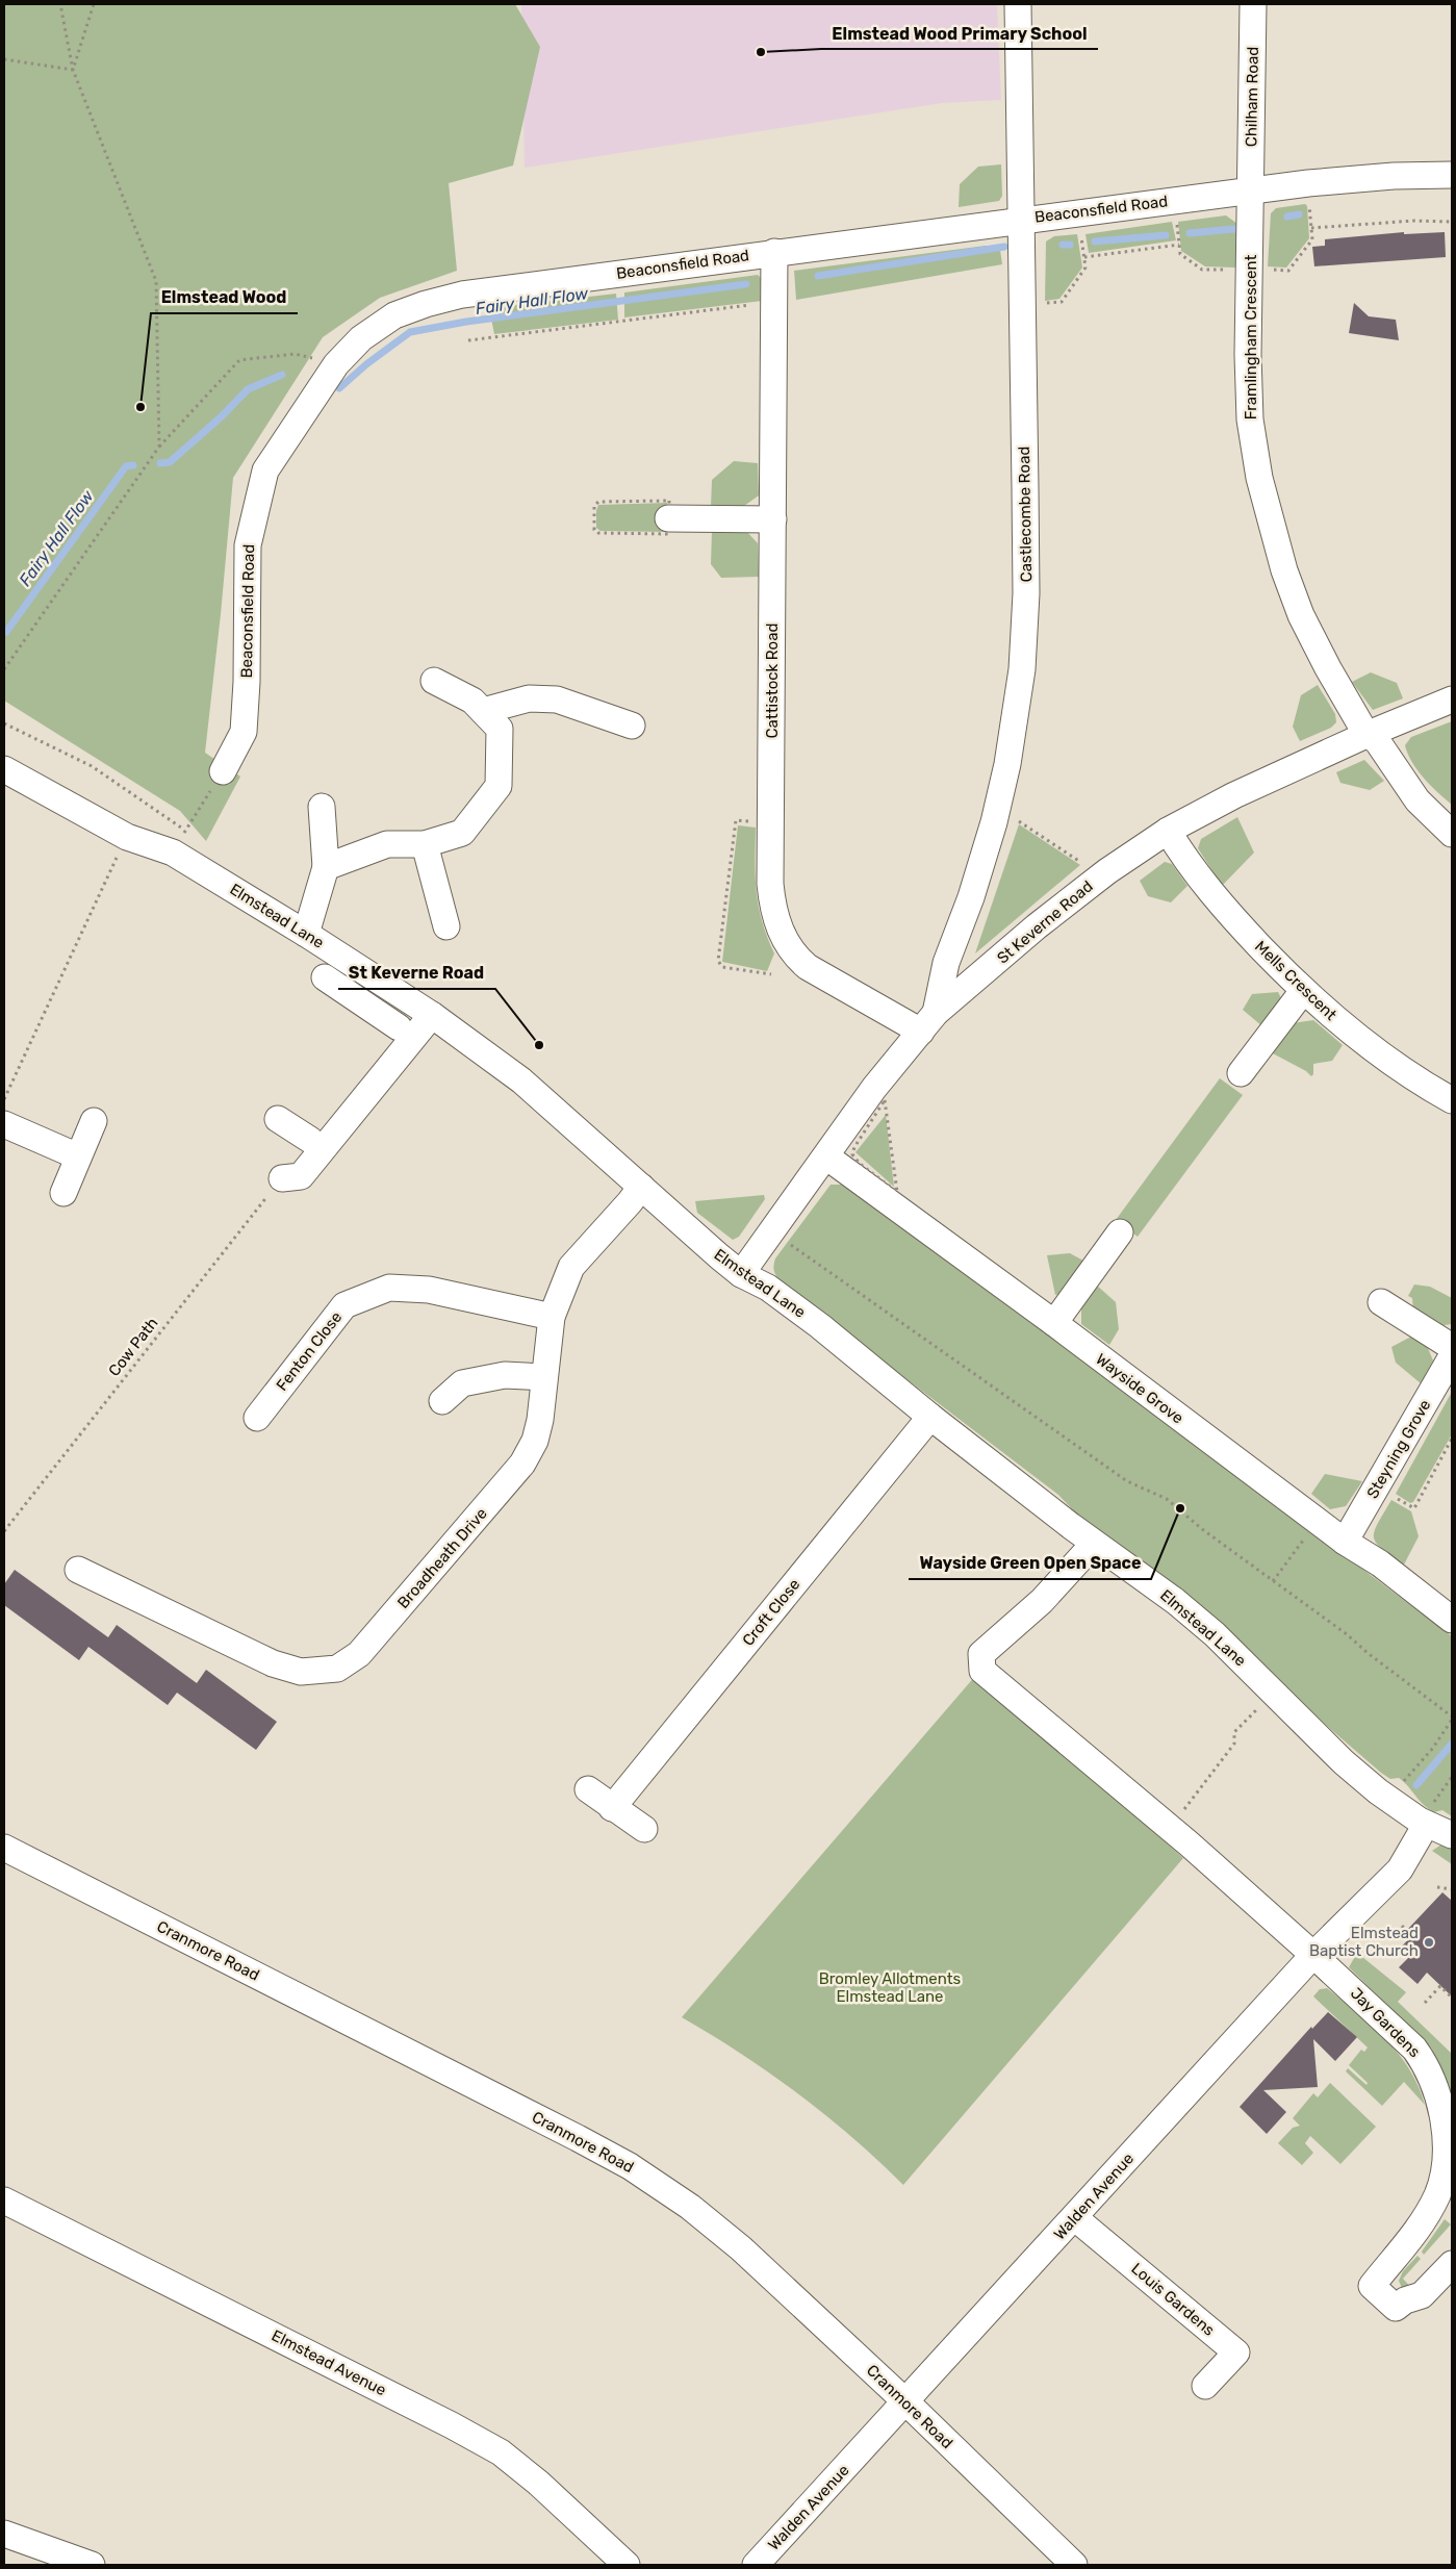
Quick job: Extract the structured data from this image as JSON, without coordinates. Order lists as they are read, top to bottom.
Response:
{
  "streets": {
    "street": [
      "Chilham Road",
      "Beaconsfield Road",
      "Framlingham Crescent",
      "Castlecombe Road",
      "Cattistock Road",
      "Elmstead Lane",
      "St Keverne Road",
      "Mells Crescent",
      "Fenton Close",
      "Wayside Grove",
      "Steyning Grove",
      "Broadheath Drive",
      "Croft Close",
      "Cranmore Road",
      "Jay Gardens",
      "Walden Avenue",
      "Louis Gardens",
      "Elmstead Avenue"
    ],
    "path": ["Cow Path"]
  },
  "crossings": [
    ["Chilham Road", "Beaconsfield Road"],
    ["Chilham Road", "Framlingham Crescent"],
    ["Beaconsfield Road", "Framlingham Crescent"],
    ["Beaconsfield Road", "Castlecombe Road"],
    ["Beaconsfield Road", "Cattistock Road"],
    ["Framlingham Crescent", "St Keverne Road"],
    ["Castlecombe Road", "Cattistock Road"],
    ["Castlecombe Road", "St Keverne Road"],
    ["Cattistock Road", "St Keverne Road"],
    ["Elmstead Lane", "St Keverne Road"],
    ["Elmstead Lane", "Broadheath Drive"],
    ["Elmstead Lane", "Croft Close"],
    ["Elmstead Lane", "Jay Gardens"],
    ["Elmstead Lane", "Walden Avenue"],
    ["St Keverne Road", "Mells Crescent"],
    ["St Keverne Road", "Wayside Grove"],
    ["Fenton Close", "Broadheath Drive"],
    ["Wayside Grove", "Steyning Grove"],
    ["Cranmore Road", "Walden Avenue"],
    ["Jay Gardens", "Walden Avenue"],
    ["Walden Avenue", "Louis Gardens"]
  ],
  "water": ["Fairy Hall Flow"],
  "parks": ["Bromley Allotments Elmstead Lane"],
  "places": [
    "Elmstead Wood Primary School",
    "Elmstead Wood",
    "St Keverne Road",
    "Wayside Green Open Space",
    "Elmstead Baptist Church"
  ]
}
